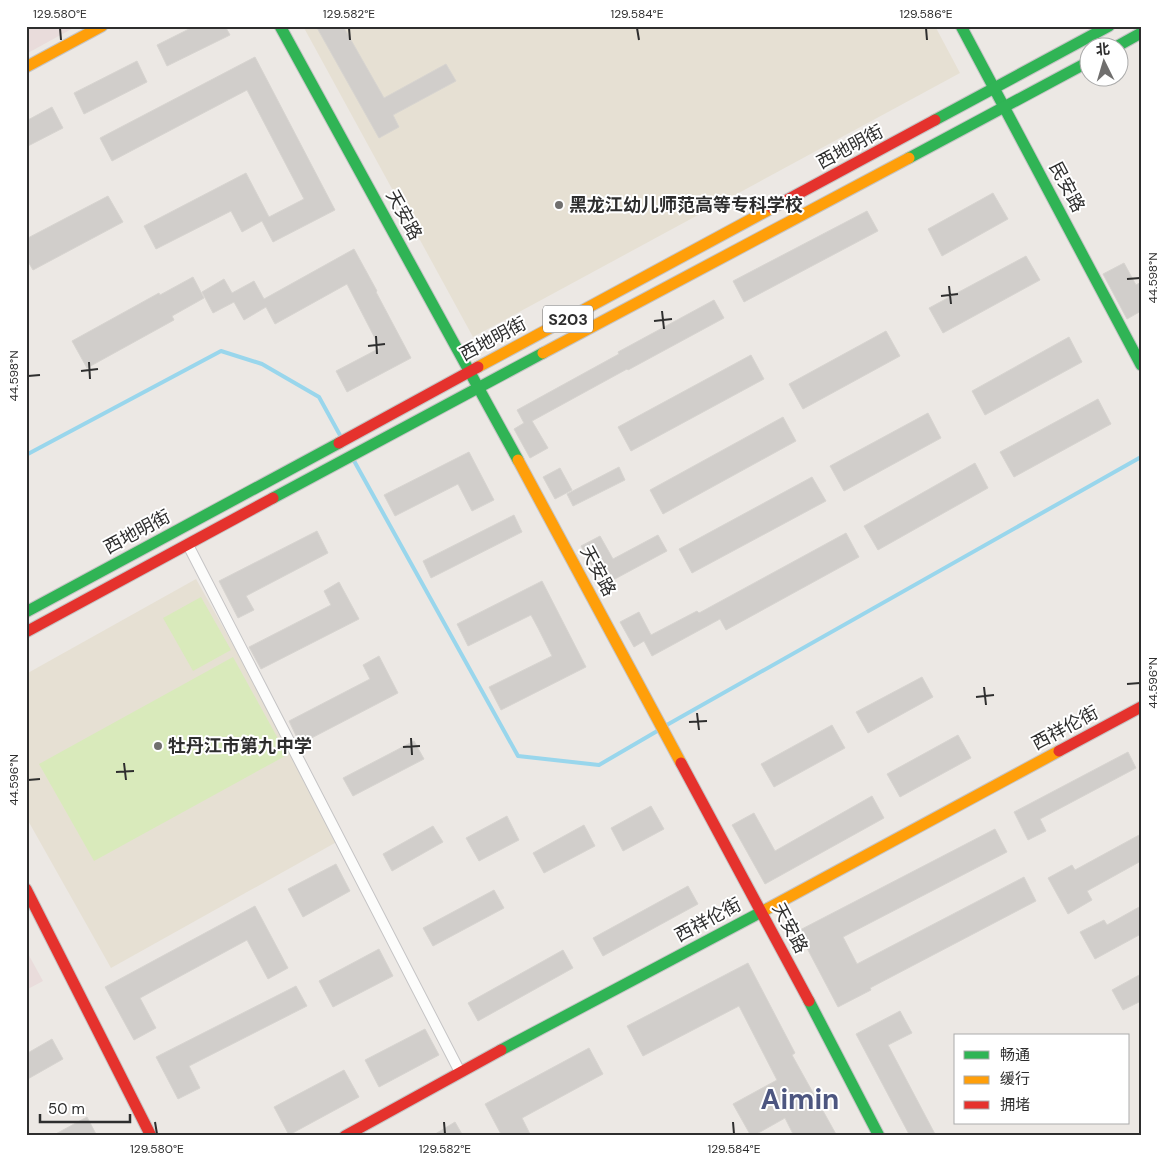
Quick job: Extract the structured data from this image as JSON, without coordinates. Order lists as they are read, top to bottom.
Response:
{
  "streets": {
    "street": [
      "西地明街",
      "民安路",
      "天安路",
      "S203",
      "西祥伦街"
    ]
  },
  "crossings": [
    ["西地明街", "民安路"],
    ["西地明街", "天安路"],
    ["天安路", "西祥伦街"]
  ],
  "districts": ["Aimin"],
  "places": ["黑龙江幼儿师范高等专科学校", "牡丹江市第九中学"],
  "legend": ["畅通", "缓行", "拥堵"],
  "scale_bar": "50 m",
  "north": "top",
  "coordinates": [
    "129.580°E",
    "129.582°E",
    "129.584°E",
    "129.586°E",
    "44.598°N",
    "44.596°N"
  ]
}
